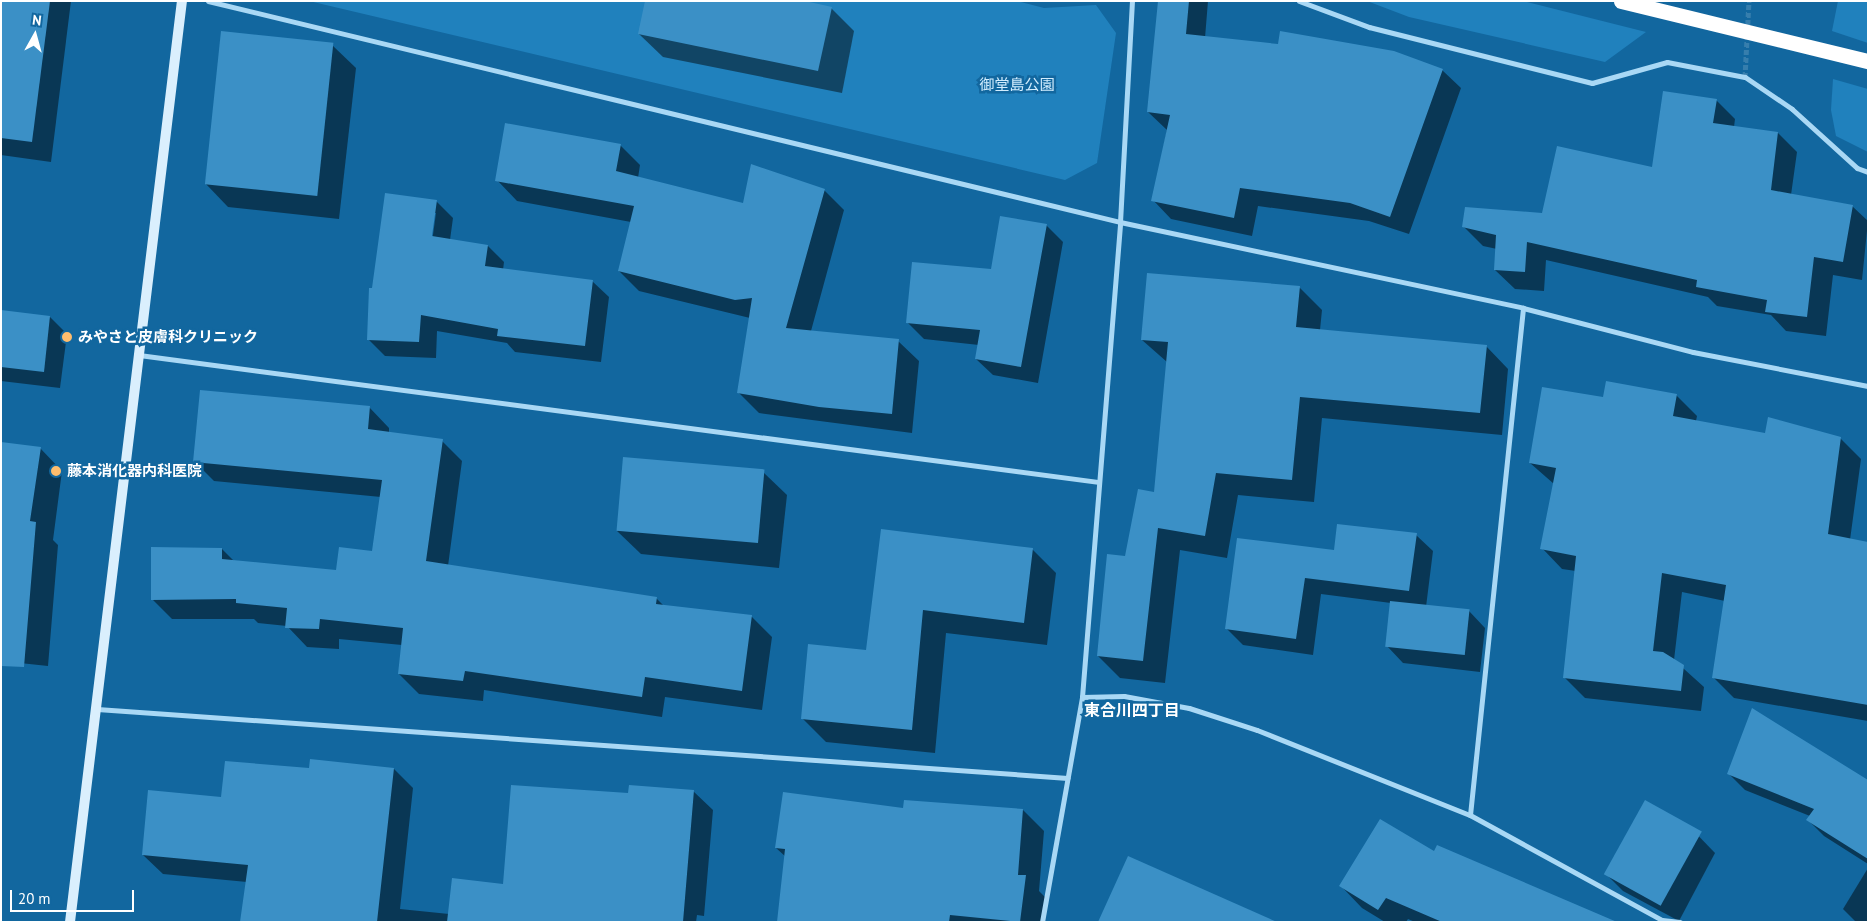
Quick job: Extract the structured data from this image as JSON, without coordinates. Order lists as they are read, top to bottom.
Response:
{
  "districts": ["東合川四丁目"],
  "parks": ["御堂島公園"],
  "places": ["みやさと皮膚科クリニック", "藤本消化器内科医院"],
  "scale_bar": "20 m",
  "north": "top"
}
